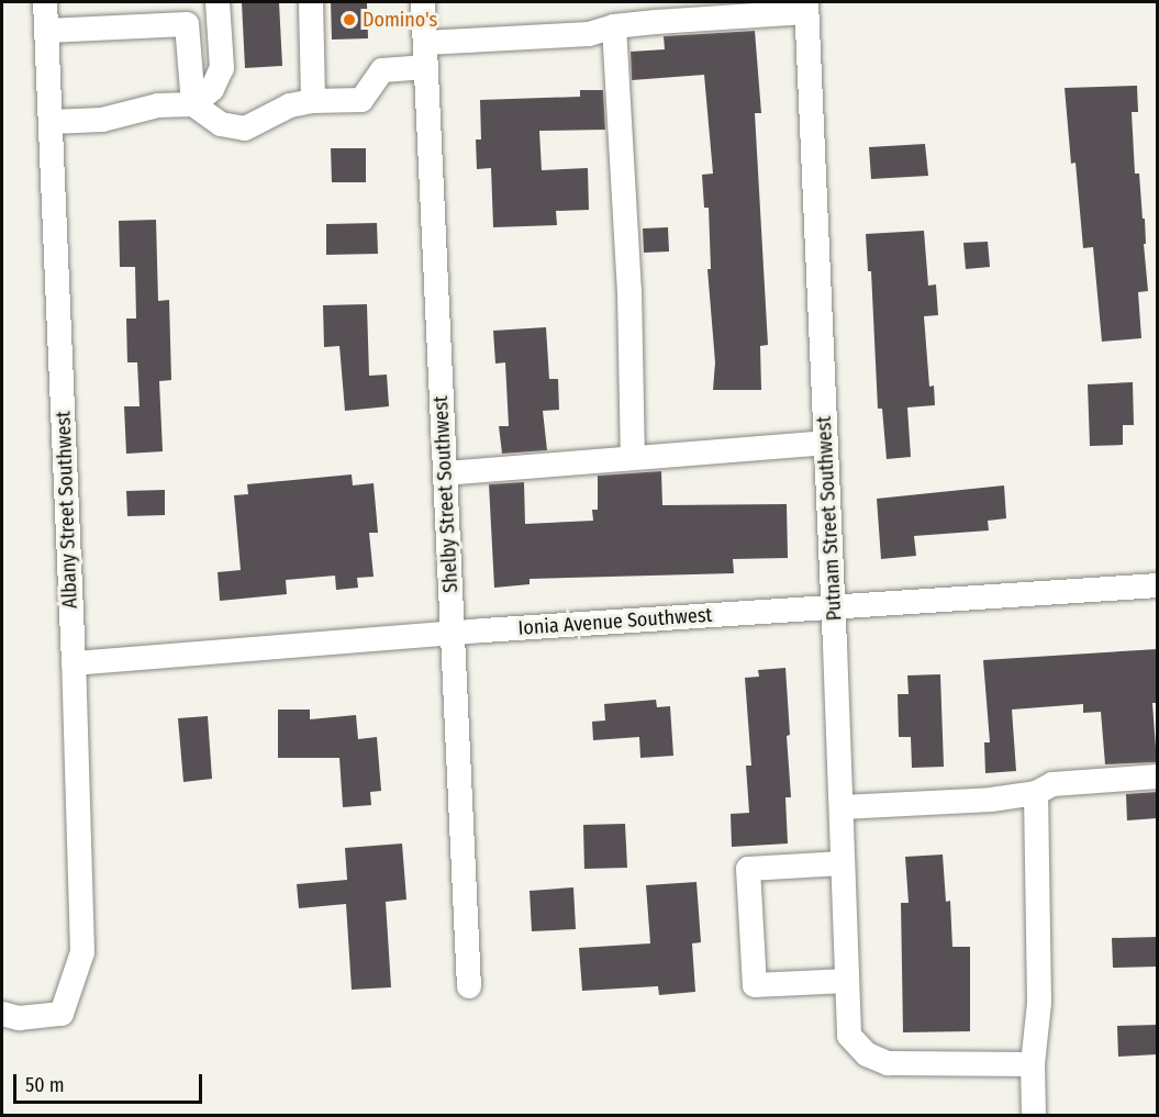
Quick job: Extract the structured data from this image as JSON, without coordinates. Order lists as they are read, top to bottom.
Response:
{
  "streets": {
    "street": [
      "Shelby Street Southwest",
      "Albany Street Southwest",
      "Putnam Street Southwest",
      "Ionia Avenue Southwest"
    ]
  },
  "crossings": [
    ["Shelby Street Southwest", "Ionia Avenue Southwest"],
    ["Albany Street Southwest", "Ionia Avenue Southwest"],
    ["Putnam Street Southwest", "Ionia Avenue Southwest"]
  ],
  "places": ["Domino's"],
  "scale_bar": "50 m"
}
